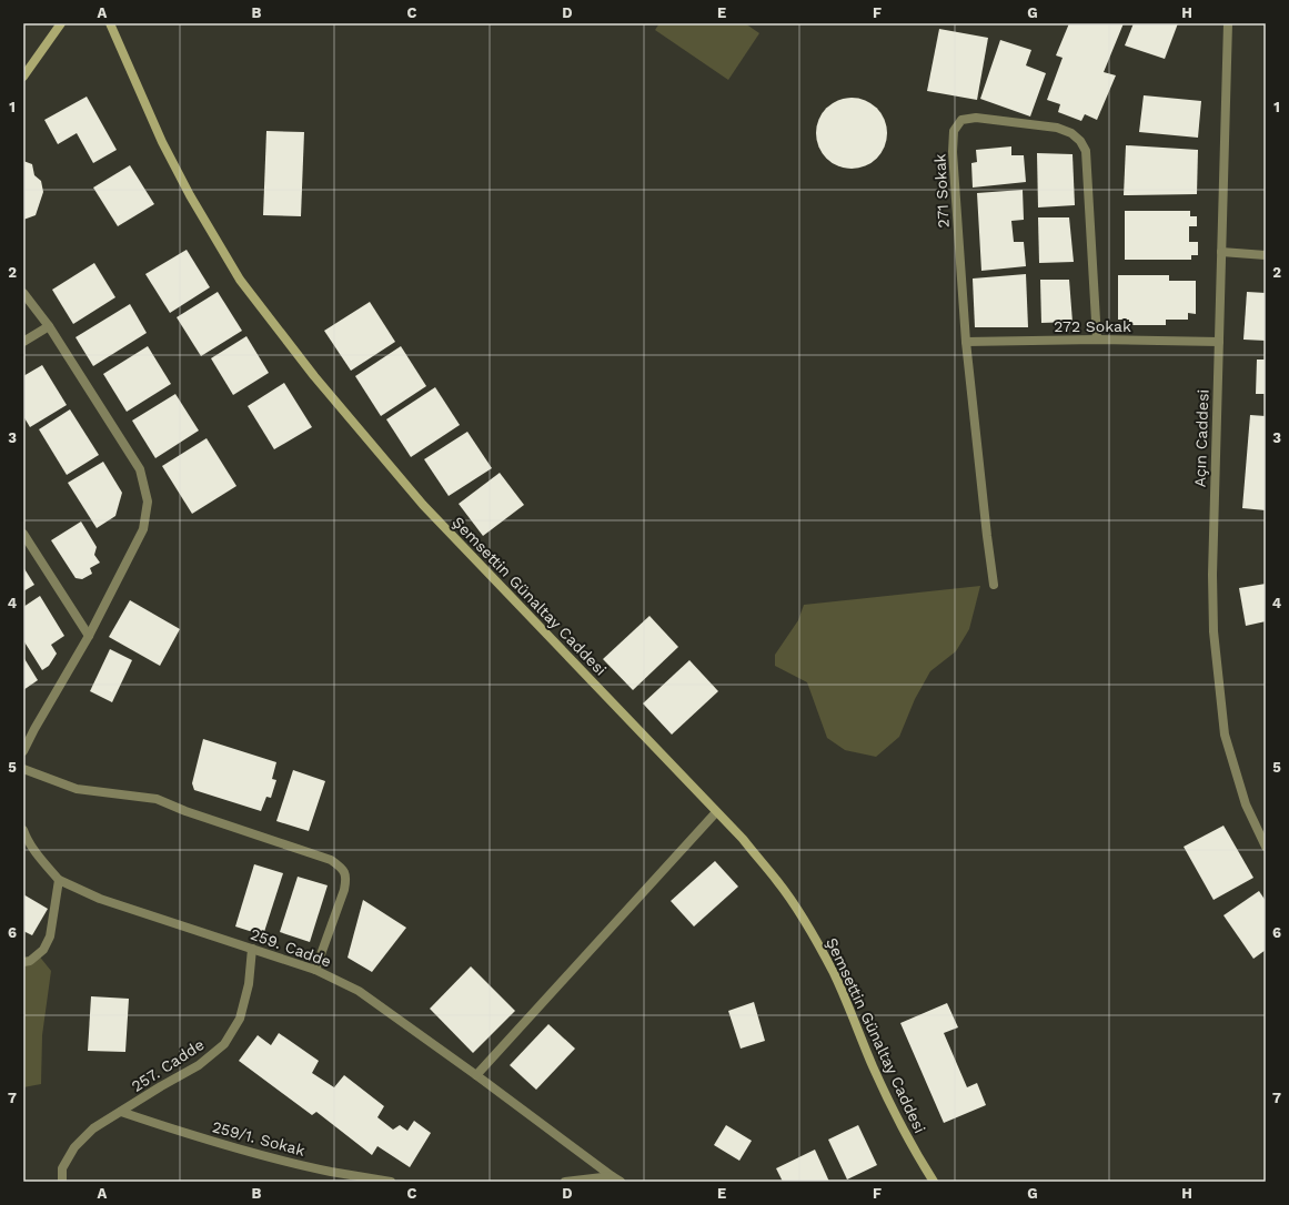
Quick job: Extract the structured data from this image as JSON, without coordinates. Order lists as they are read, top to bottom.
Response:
{
  "streets": {
    "street": [
      "271 Sokak",
      "272 Sokak",
      "Açın Caddesi",
      "Şemsettin Günaltay Caddesi",
      "259. Cadde",
      "257. Cadde",
      "259/1. Sokak"
    ]
  },
  "crossings": [
    ["271 Sokak", "272 Sokak"],
    ["272 Sokak", "Açın Caddesi"],
    ["259. Cadde", "257. Cadde"],
    ["257. Cadde", "259/1. Sokak"]
  ],
  "grid": {
    "columns": [
      "A",
      "B",
      "C",
      "D",
      "E",
      "F",
      "G",
      "H"
    ],
    "rows": [
      "1",
      "2",
      "3",
      "4",
      "5",
      "6",
      "7"
    ]
  }
}
